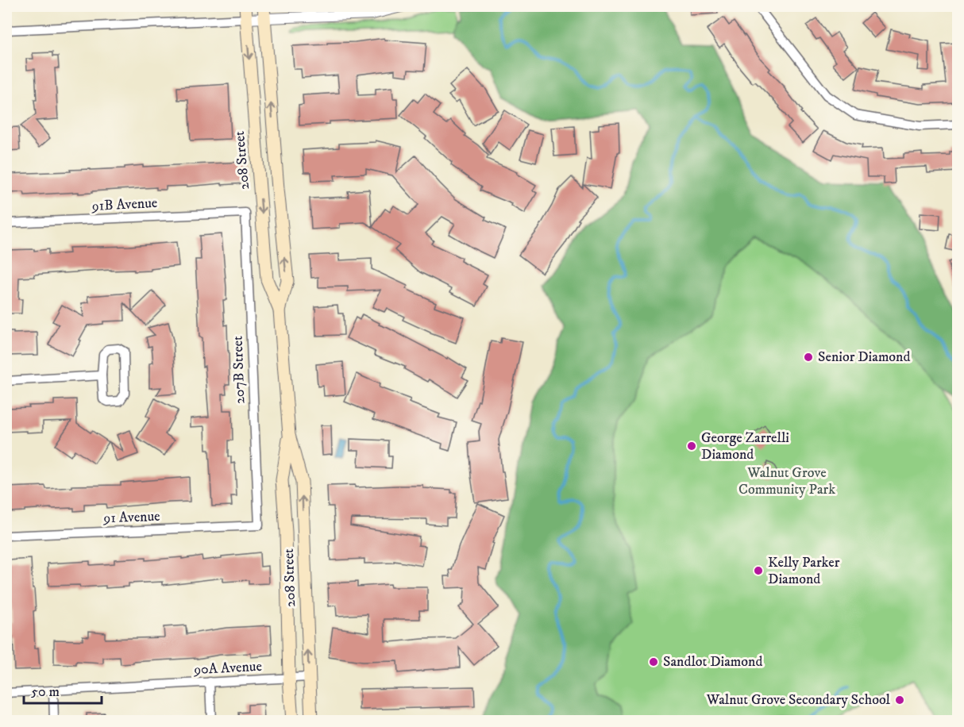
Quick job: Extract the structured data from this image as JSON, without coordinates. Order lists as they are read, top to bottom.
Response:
{
  "streets": {
    "main road": ["208 Street"],
    "street": [
      "91B Avenue",
      "207B Street",
      "91 Avenue",
      "90A Avenue"
    ]
  },
  "crossings": [
    ["208 Street", "90A Avenue"],
    ["91B Avenue", "207B Street"],
    ["207B Street", "91 Avenue"]
  ],
  "parks": ["Walnut Grove Community Park"],
  "places": [
    "Senior Diamond",
    "George Zarrelli Diamond",
    "Kelly Parker Diamond",
    "Sandlot Diamond",
    "Walnut Grove Secondary School"
  ],
  "scale_bar": "50 m"
}
